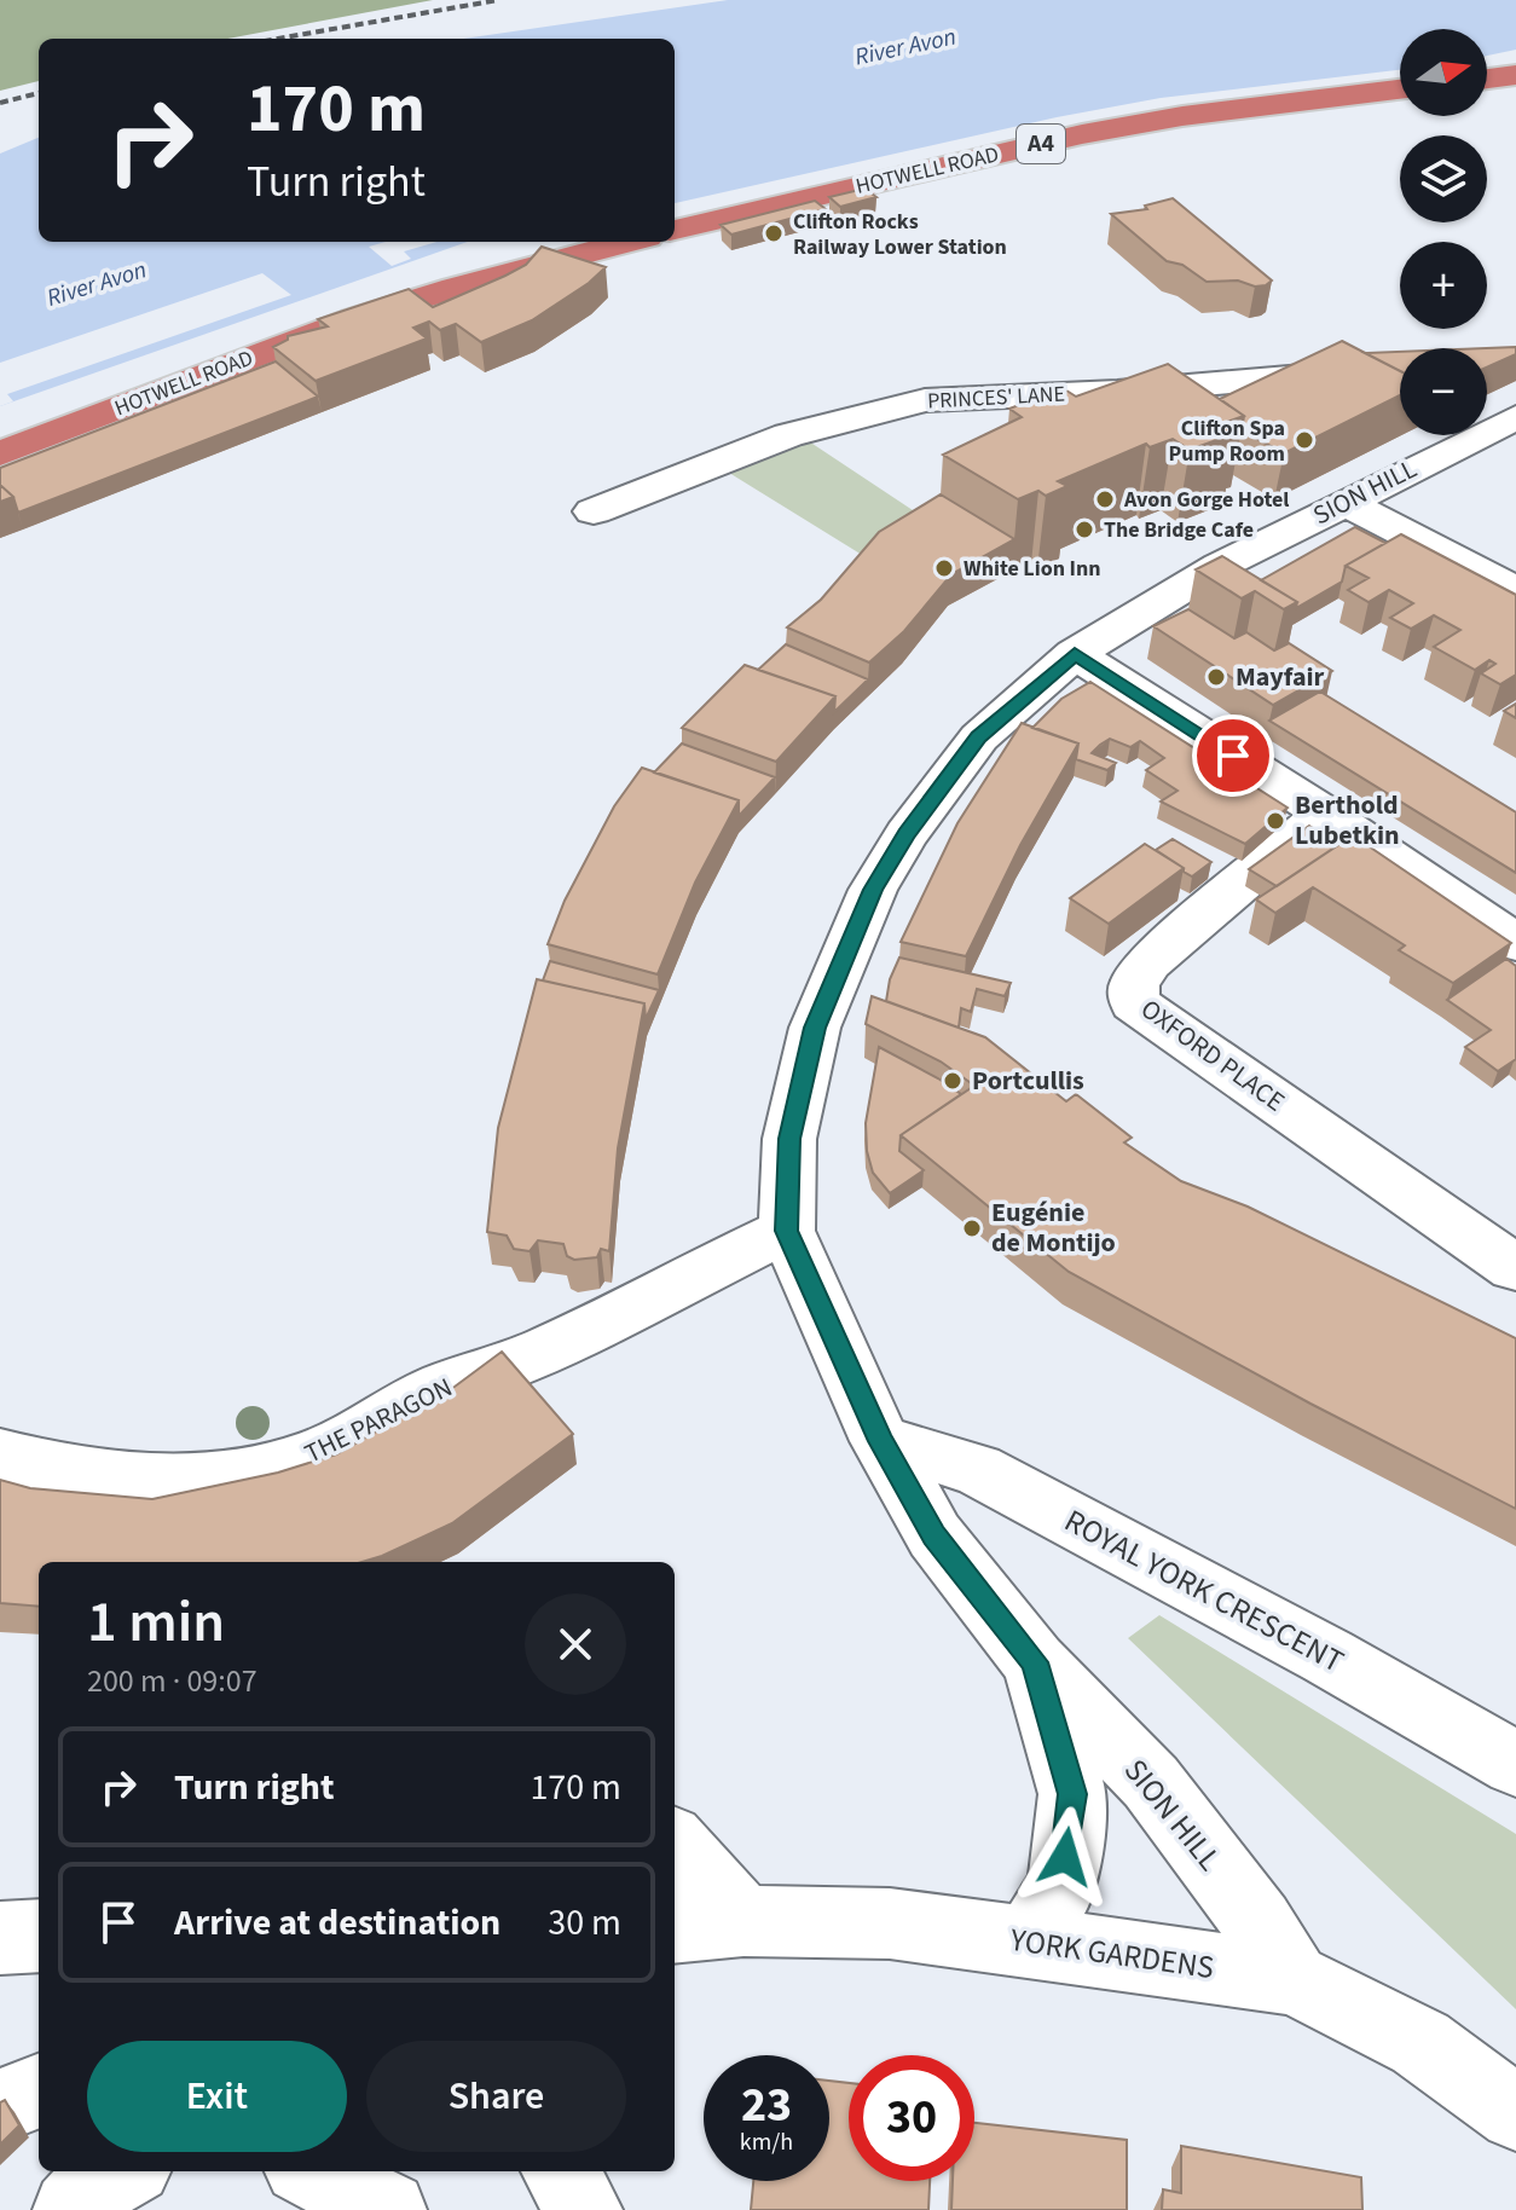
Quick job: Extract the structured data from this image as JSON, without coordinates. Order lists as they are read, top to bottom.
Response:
{
  "streets": {
    "highway": ["A4", "HOTWELL ROAD"],
    "street": [
      "PRINCES' LANE",
      "SION HILL",
      "OXFORD PLACE",
      "THE PARAGON",
      "ROYAL YORK CRESCENT",
      "YORK GARDENS"
    ]
  },
  "crossings": [
    ["SION HILL", "THE PARAGON"],
    ["SION HILL", "ROYAL YORK CRESCENT"],
    ["SION HILL", "YORK GARDENS"]
  ],
  "water": ["River Avon"],
  "places": [
    "Clifton Rocks Railway Lower Station",
    "Clifton Spa Pump Room",
    "Avon Gorge Hotel",
    "The Bridge Cafe",
    "White Lion Inn",
    "Mayfair",
    "Berthold Lubetkin",
    "Portcullis",
    "Eugénie de Montijo"
  ],
  "north": "right",
  "page": {
    "map_buttons": ["+", "−"],
    "turn": ["170 m", "Turn right"],
    "heading": ["1 min", "200 m · 09:07"],
    "list": [
      {
        "name": "Turn right",
        "value": "170 m"
      },
      {
        "name": "Arrive at destination",
        "value": "30 m"
      }
    ],
    "buttons": ["Exit", "Share"],
    "speed": "23 km/h",
    "limit": "30"
  }
}
